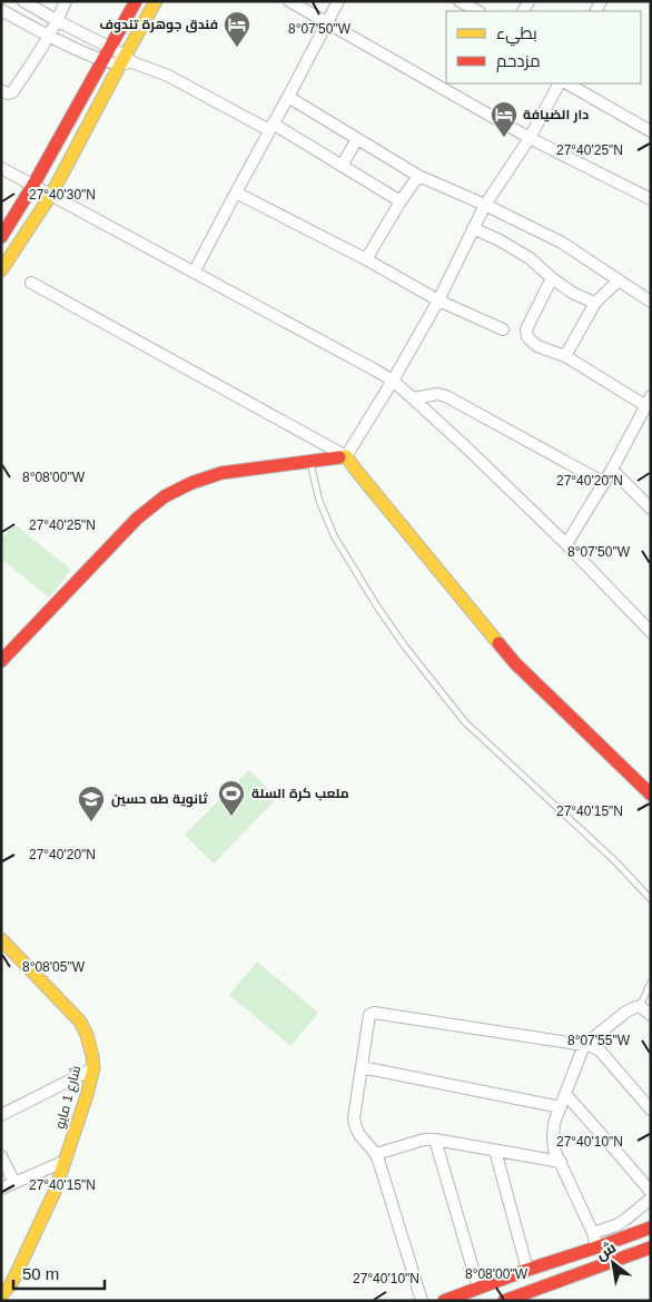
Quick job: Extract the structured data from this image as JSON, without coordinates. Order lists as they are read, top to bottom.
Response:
{
  "streets": {
    "street": ["شارع 1 مايو"]
  },
  "places": {
    "hotel": ["فندق جوهرة تندوف", "دار الضيافة"],
    "sports": ["ملعب كرة السلة"],
    "school or university": ["ثانوية طه حسين"]
  },
  "legend": ["بطيء", "مزدحم"],
  "scale_bar": "50 m",
  "north": "top left",
  "coordinates": [
    "8°07'50\"W",
    "27°40'25\"N",
    "27°40'30\"N",
    "8°08'00\"W",
    "27°40'20\"N",
    "27°40'15\"N",
    "8°08'05\"W",
    "8°07'55\"W",
    "27°40'10\"N"
  ]
}
